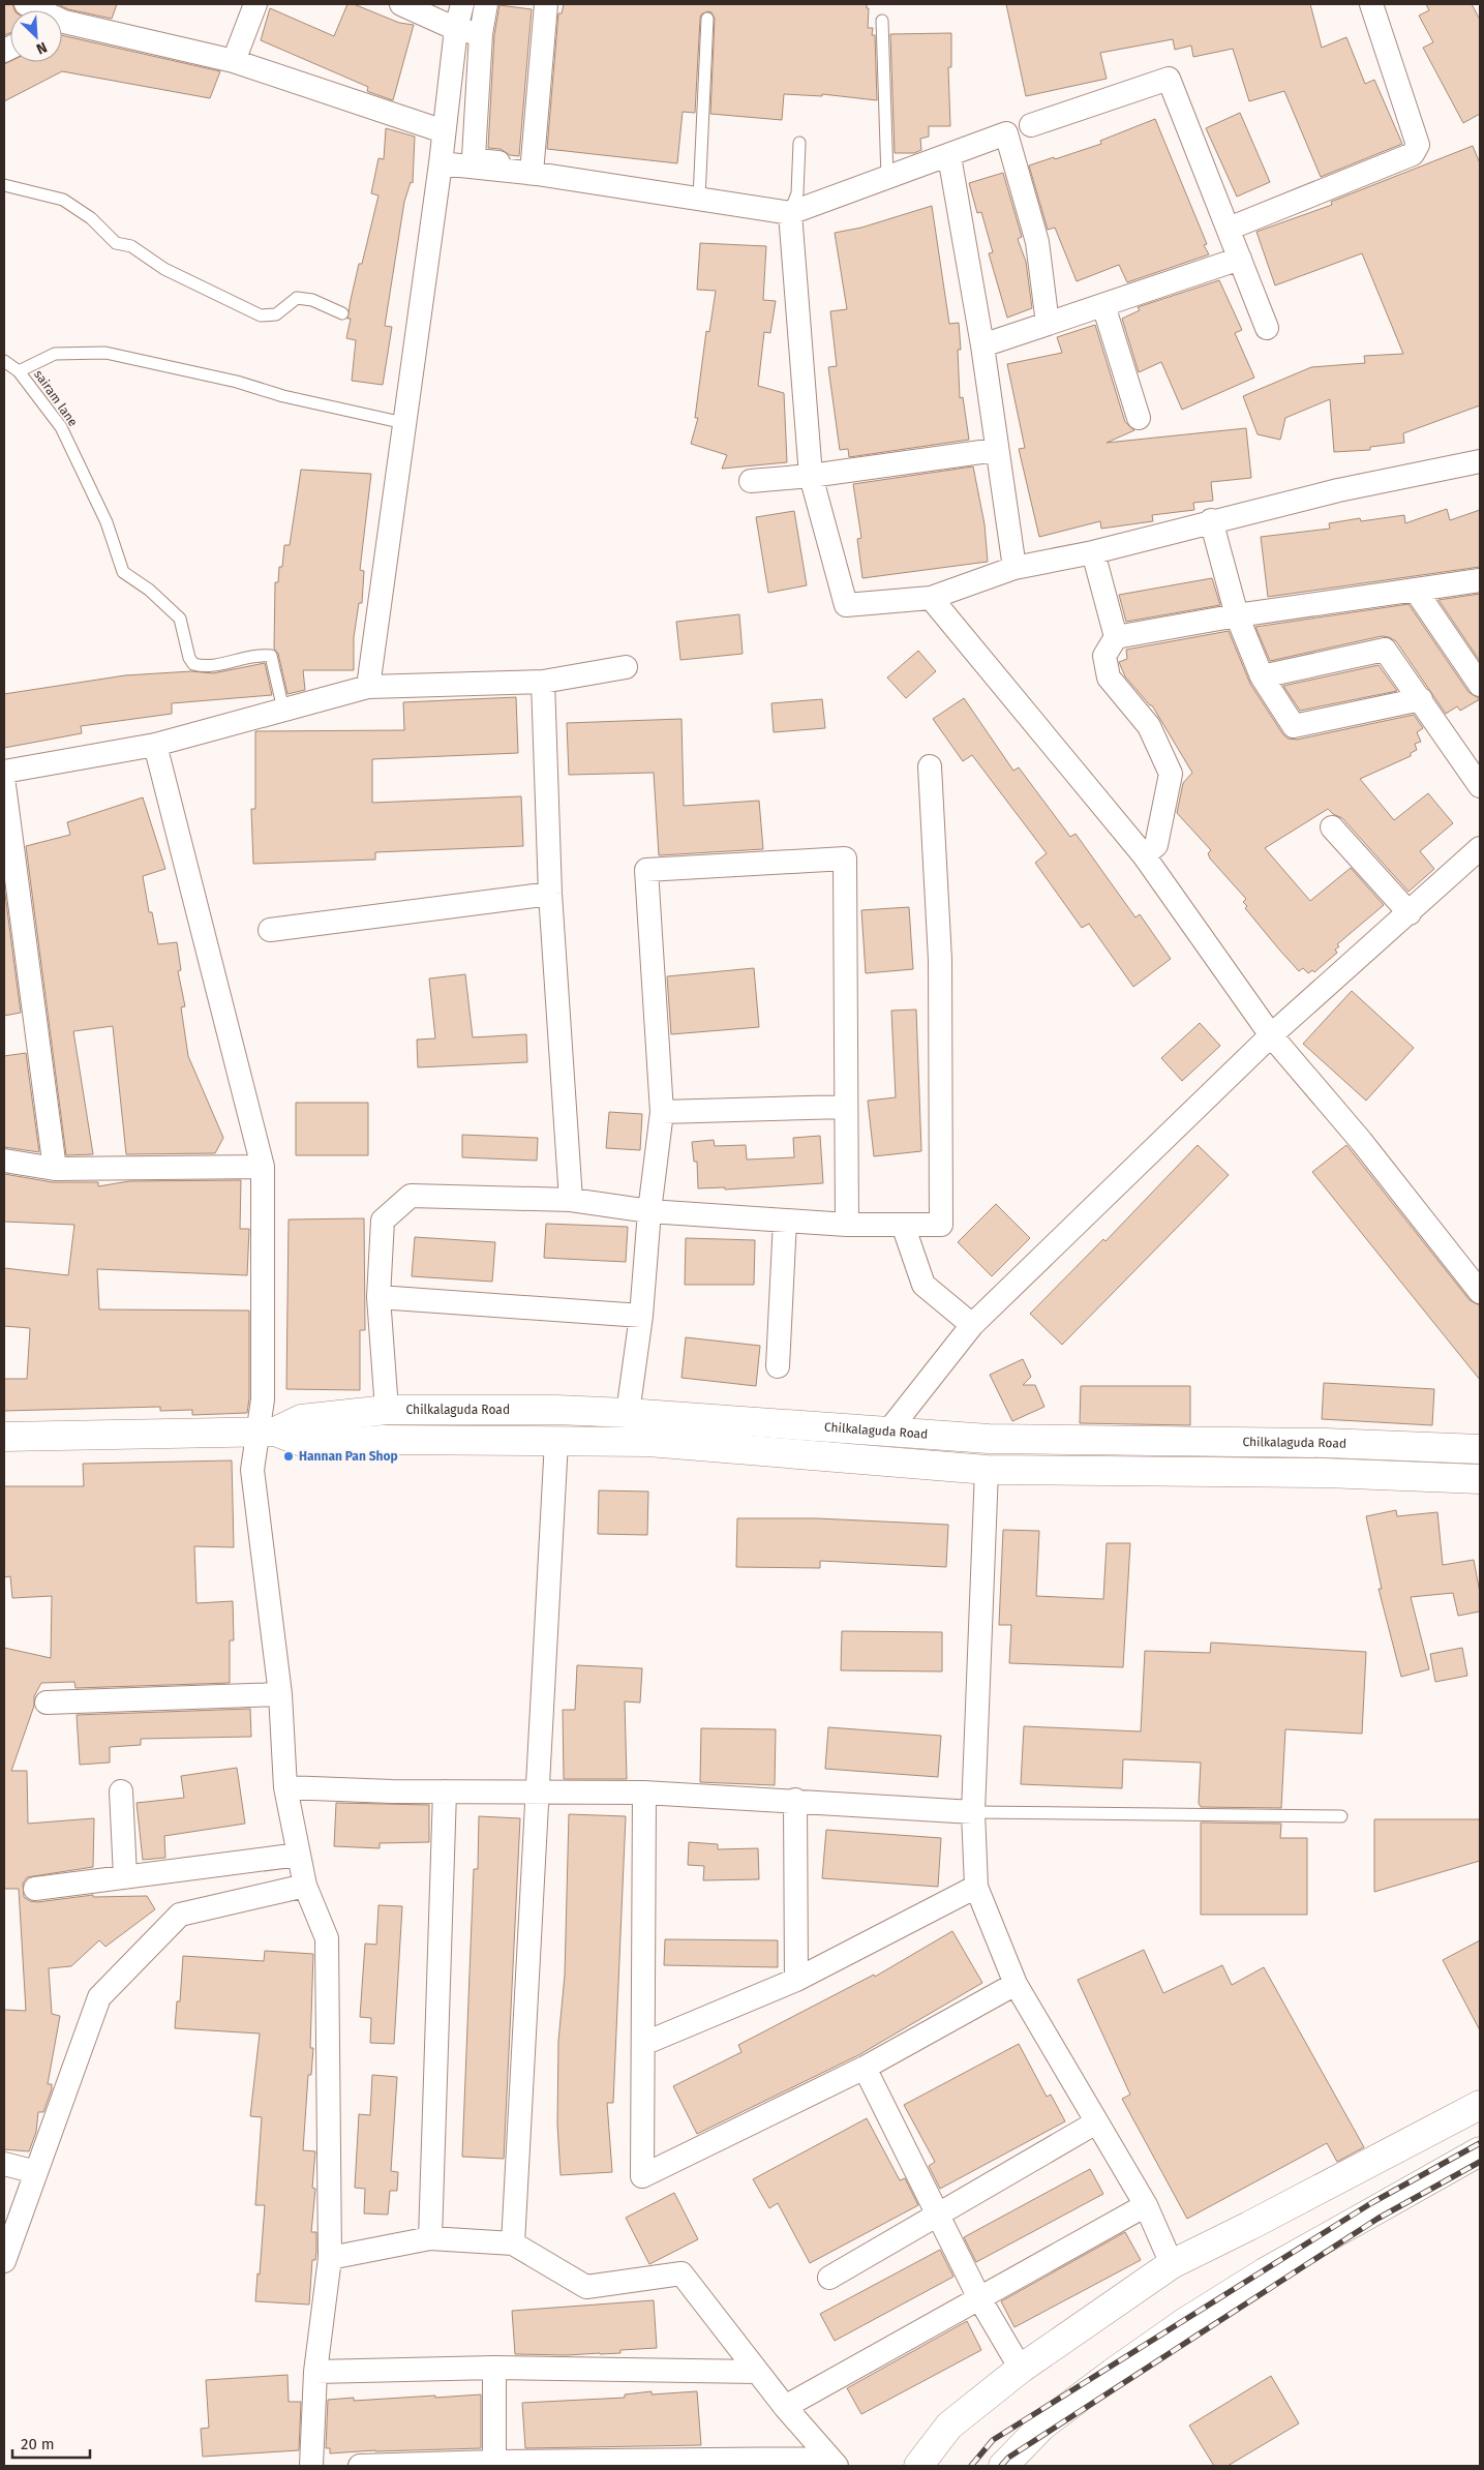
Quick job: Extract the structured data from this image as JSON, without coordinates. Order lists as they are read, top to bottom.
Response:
{
  "streets": {
    "main road": ["Chilkalaguda Road"],
    "lane": ["sairam lane"]
  },
  "places": ["Hannan Pan Shop"],
  "scale_bar": "20 m",
  "north": "bottom right"
}
